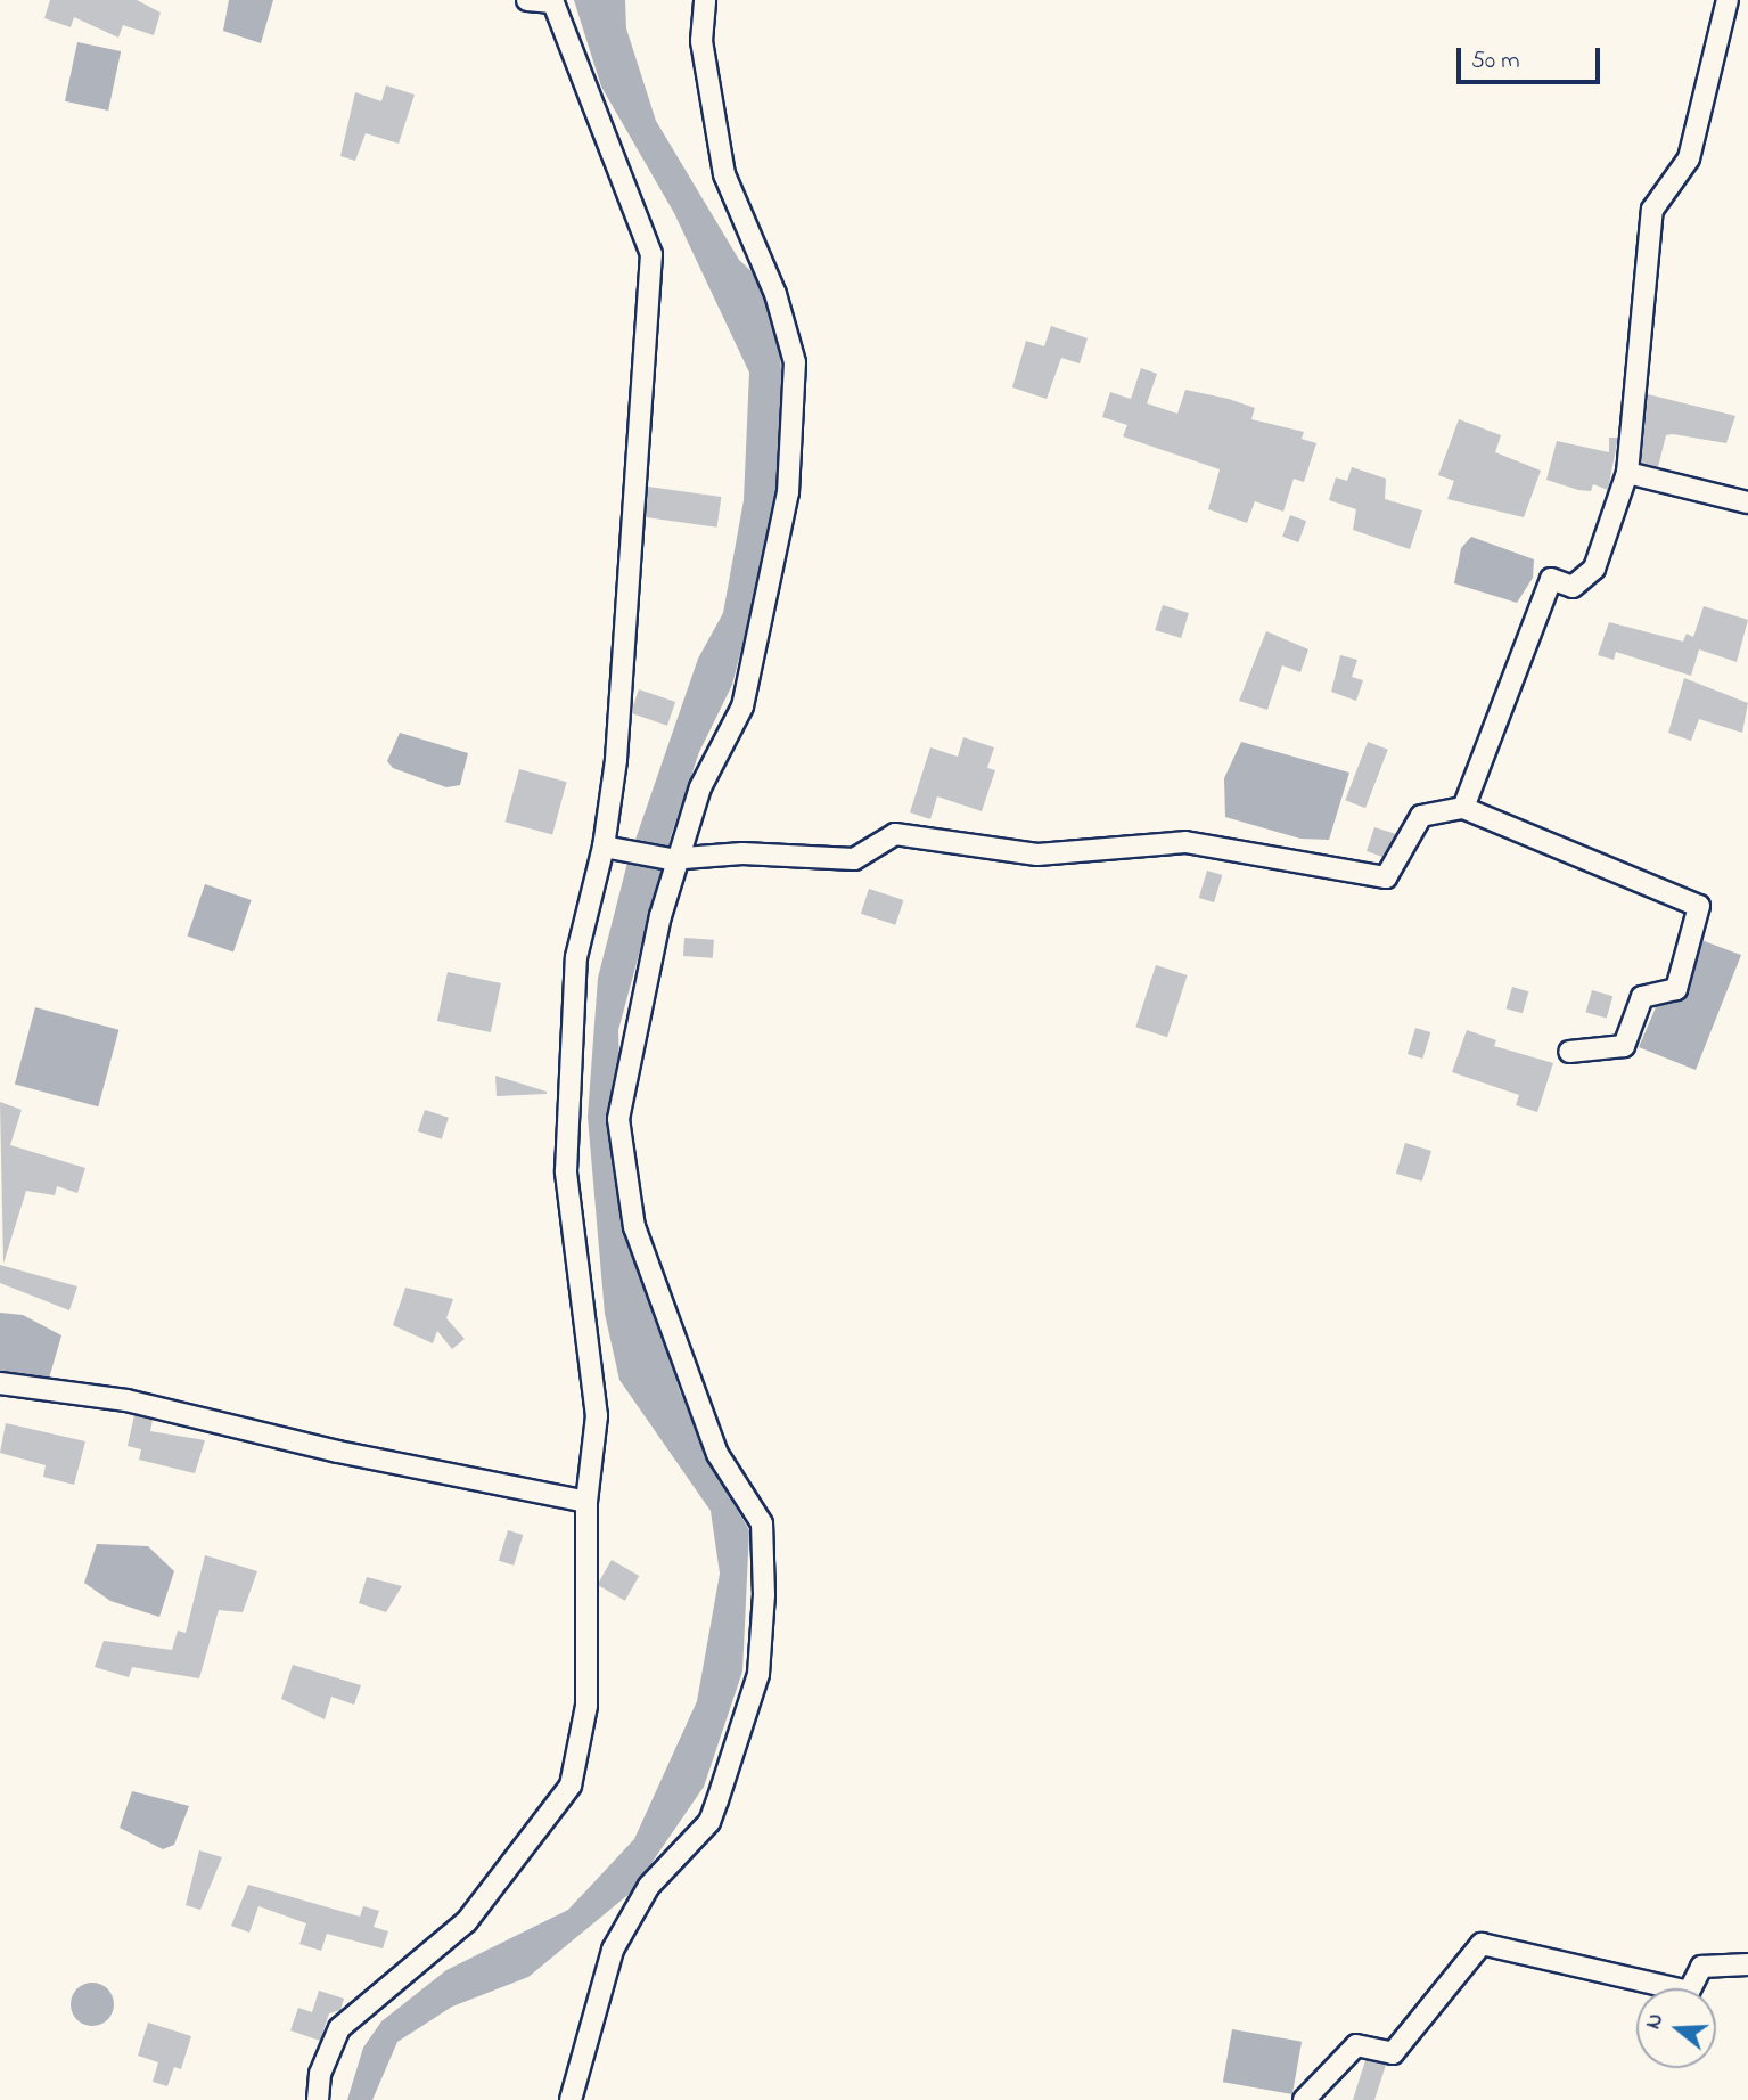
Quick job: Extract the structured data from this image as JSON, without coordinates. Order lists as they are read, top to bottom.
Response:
{
  "scale_bar": "50 m",
  "north": "left"
}
